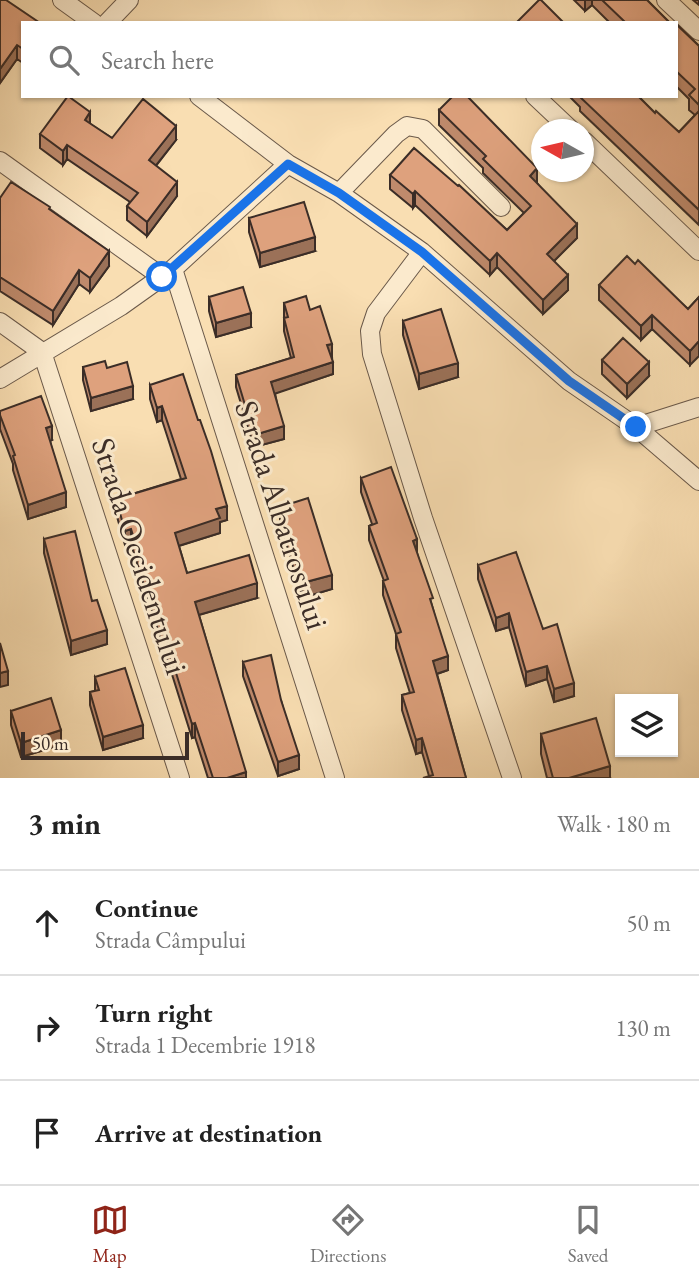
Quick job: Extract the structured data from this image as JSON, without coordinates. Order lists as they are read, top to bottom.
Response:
{
  "streets": {
    "street": ["Strada Albatrosului", "Strada Occidentului"]
  },
  "scale_bar": "50 m",
  "north": "left",
  "page": {
    "search": "Search here",
    "scale": "50 m",
    "heading": ["3 min", "Walk · 180 m"],
    "list": [
      ["Continue", "Strada Câmpului", "50 m"],
      ["Turn right", "Strada 1 Decembrie 1918", "130 m"],
      "Arrive at destination"
    ],
    "nav": ["Map", "Directions", "Saved"]
  }
}
